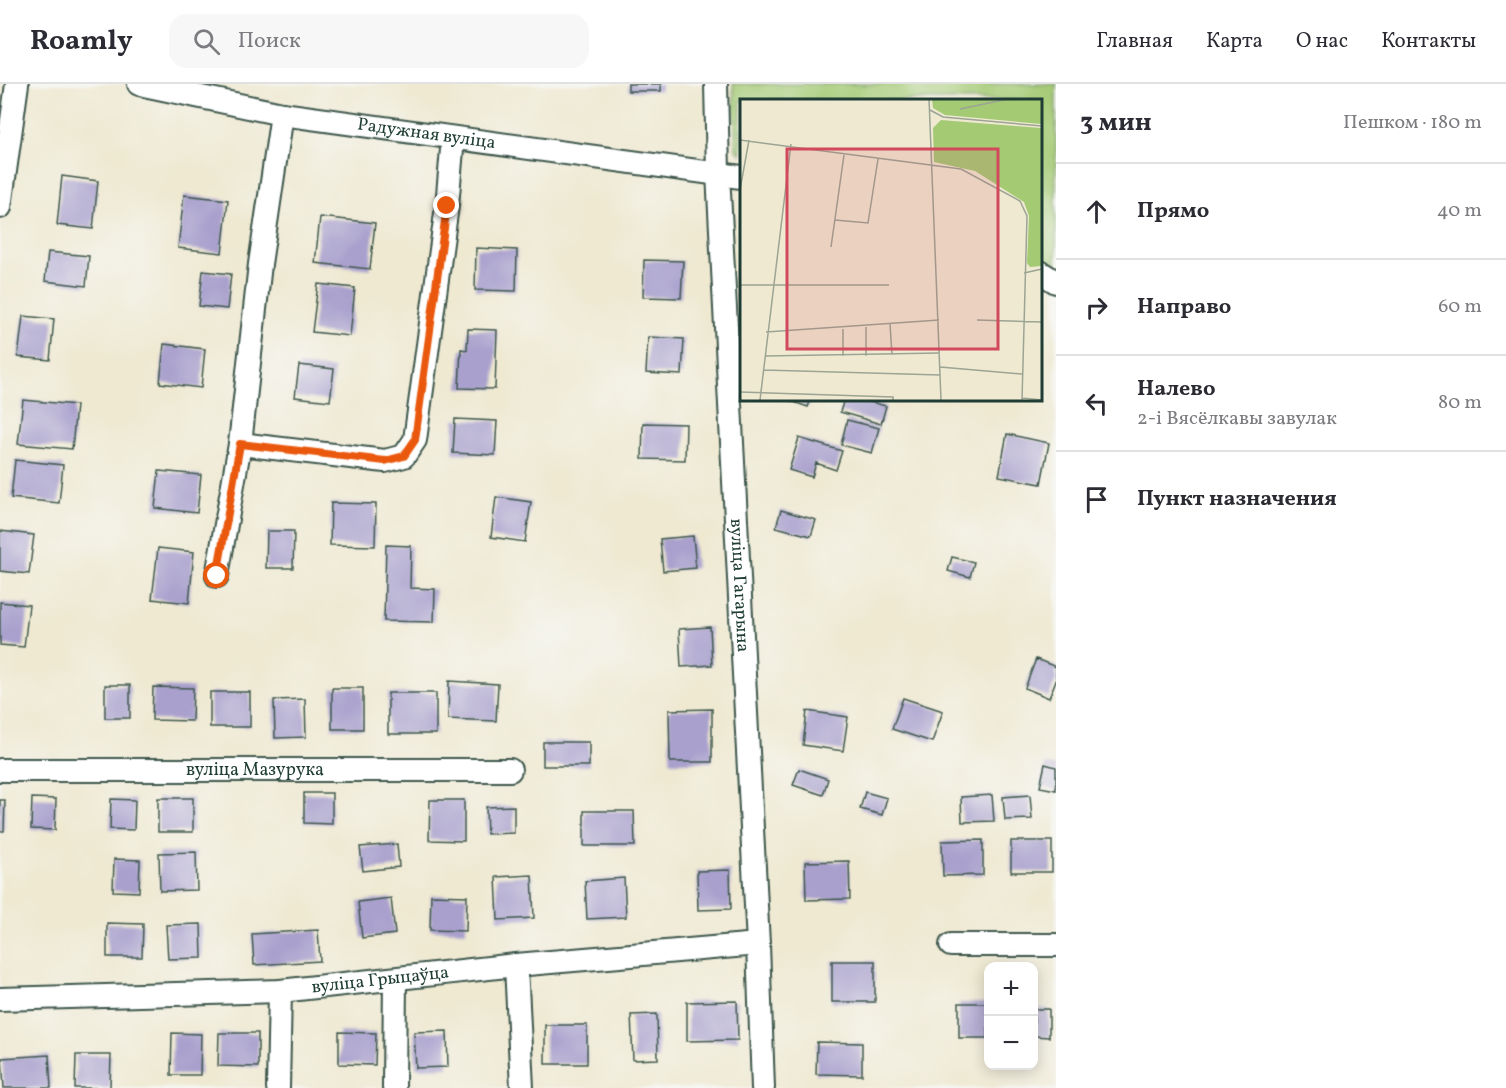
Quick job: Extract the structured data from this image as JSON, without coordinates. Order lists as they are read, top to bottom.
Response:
{
  "streets": {
    "street": [
      "Радужная вуліца",
      "вуліца Гагарына",
      "вуліца Мазурука",
      "вуліца Грыцаўца"
    ]
  },
  "crossings": [
    ["Радужная вуліца", "вуліца Гагарына"],
    ["вуліца Гагарына", "вуліца Грыцаўца"]
  ],
  "page": {
    "header": "Roamly",
    "search": "Поиск",
    "nav": [
      "Главная",
      "Карта",
      "О нас",
      "Контакты"
    ],
    "heading": ["3 мин", "Пешком · 180 m"],
    "list": [
      ["Прямо", "40 m"],
      ["Направо", "60 m"],
      ["Налево", "2-і Вясёлкавы завулак", "80 m"],
      "Пункт назначения"
    ],
    "map_buttons": ["+", "−"]
  }
}
